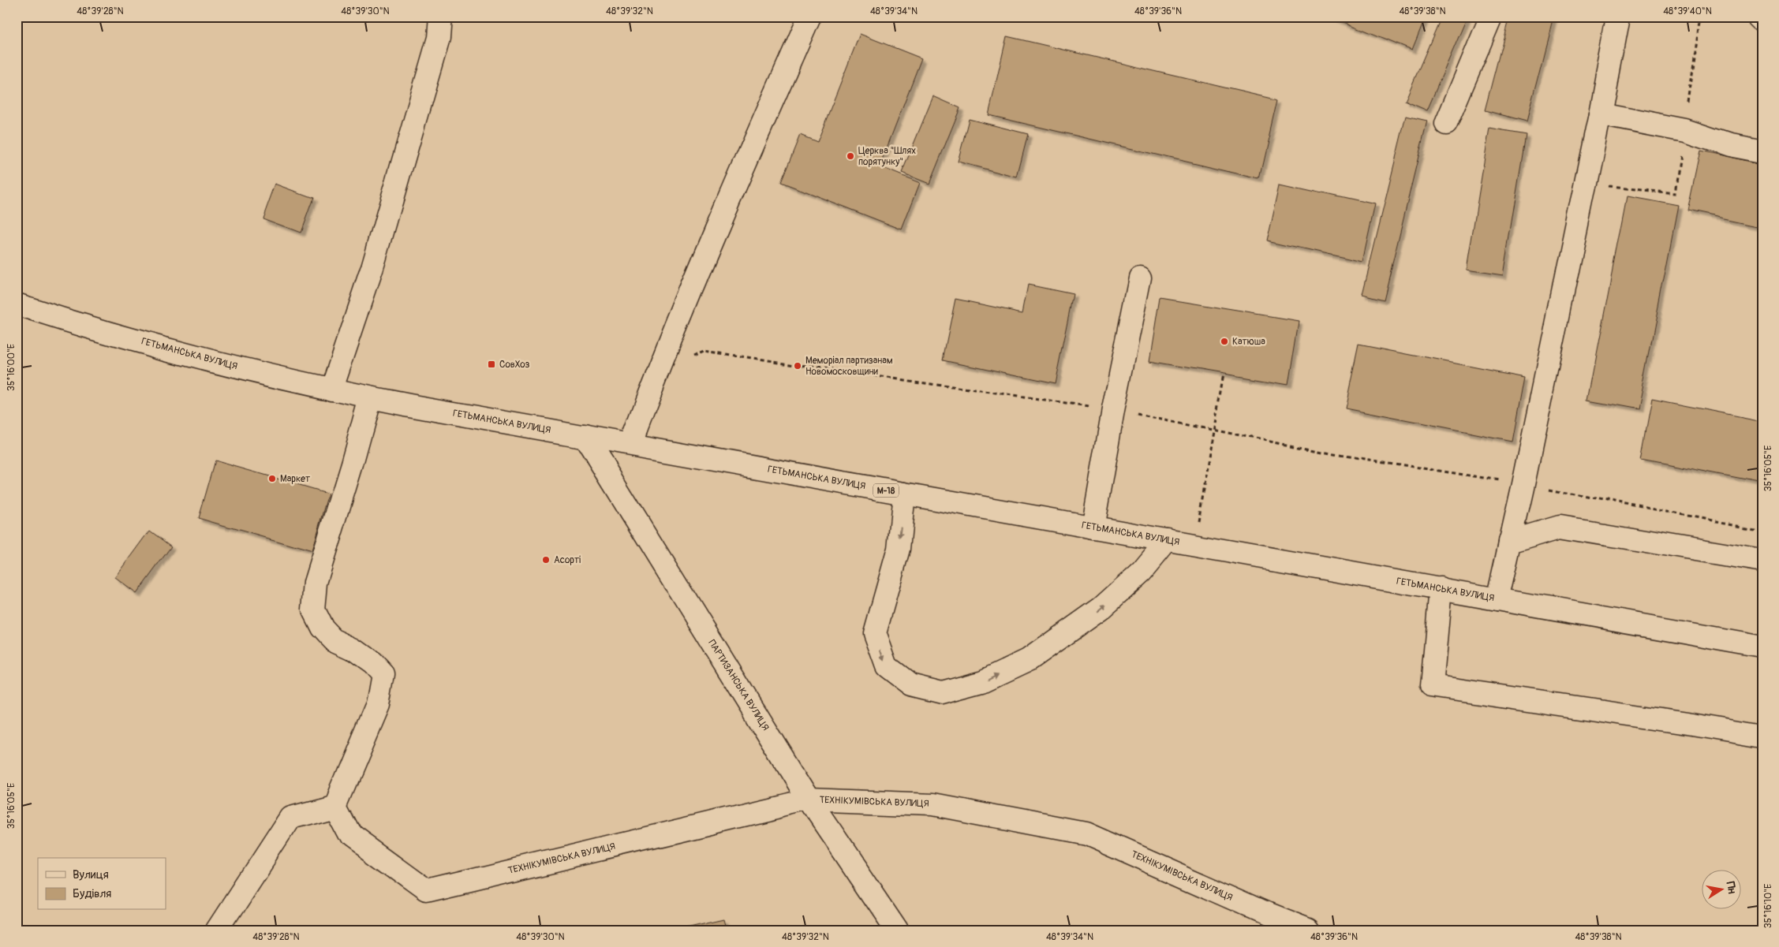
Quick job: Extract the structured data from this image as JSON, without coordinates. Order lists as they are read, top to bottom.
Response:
{
  "streets": {
    "main road": [
      "ГЕТЬМАНСЬКА ВУЛИЦЯ",
      "М-18",
      "ПАРТИЗАНСЬКА ВУЛИЦЯ",
      "ТЕХНІКУМІВСЬКА ВУЛИЦЯ"
    ]
  },
  "crossings": [
    ["ГЕТЬМАНСЬКА ВУЛИЦЯ", "ПАРТИЗАНСЬКА ВУЛИЦЯ"],
    ["ПАРТИЗАНСЬКА ВУЛИЦЯ", "ТЕХНІКУМІВСЬКА ВУЛИЦЯ"]
  ],
  "places": {
    "other": [
      "Церква \"Шлях порятунку\"",
      "Катюша",
      "Меморіал партизанам Новомосковщини",
      "Маркет",
      "Асорті"
    ],
    "transit": ["СовХоз"]
  },
  "legend": ["Вулиця", "Будівля"],
  "north": "right",
  "coordinates": [
    "48°39'28\"N",
    "48°39'30\"N",
    "48°39'32\"N",
    "48°39'34\"N",
    "48°39'36\"N",
    "48°39'38\"N",
    "48°39'40\"N",
    "35°16'00\"E",
    "35°16'05\"E",
    "35°16'10\"E"
  ]
}
